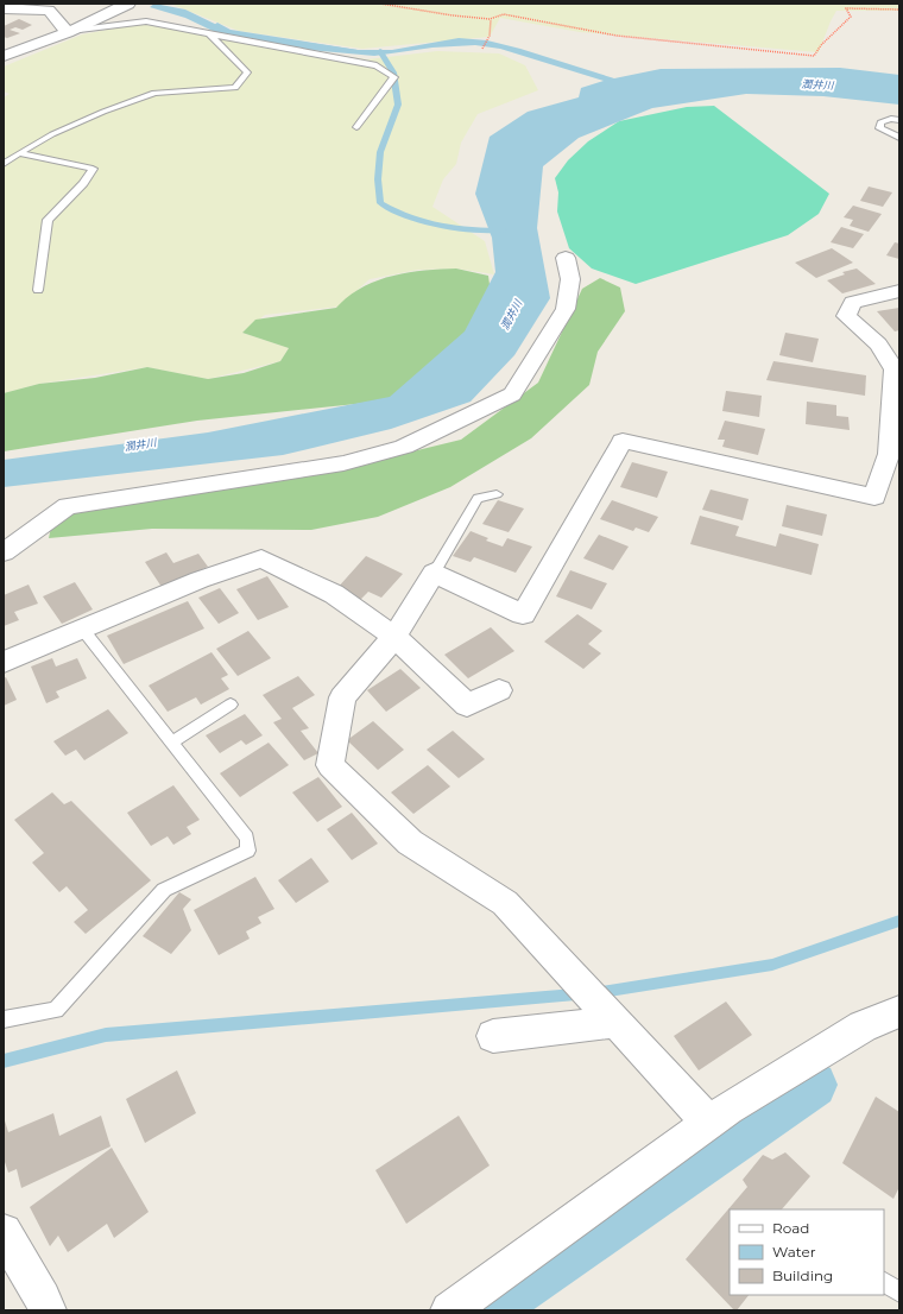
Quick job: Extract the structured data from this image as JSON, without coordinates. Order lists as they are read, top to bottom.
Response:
{
  "water": ["潤井川"],
  "legend": ["Road", "Water", "Building"]
}
